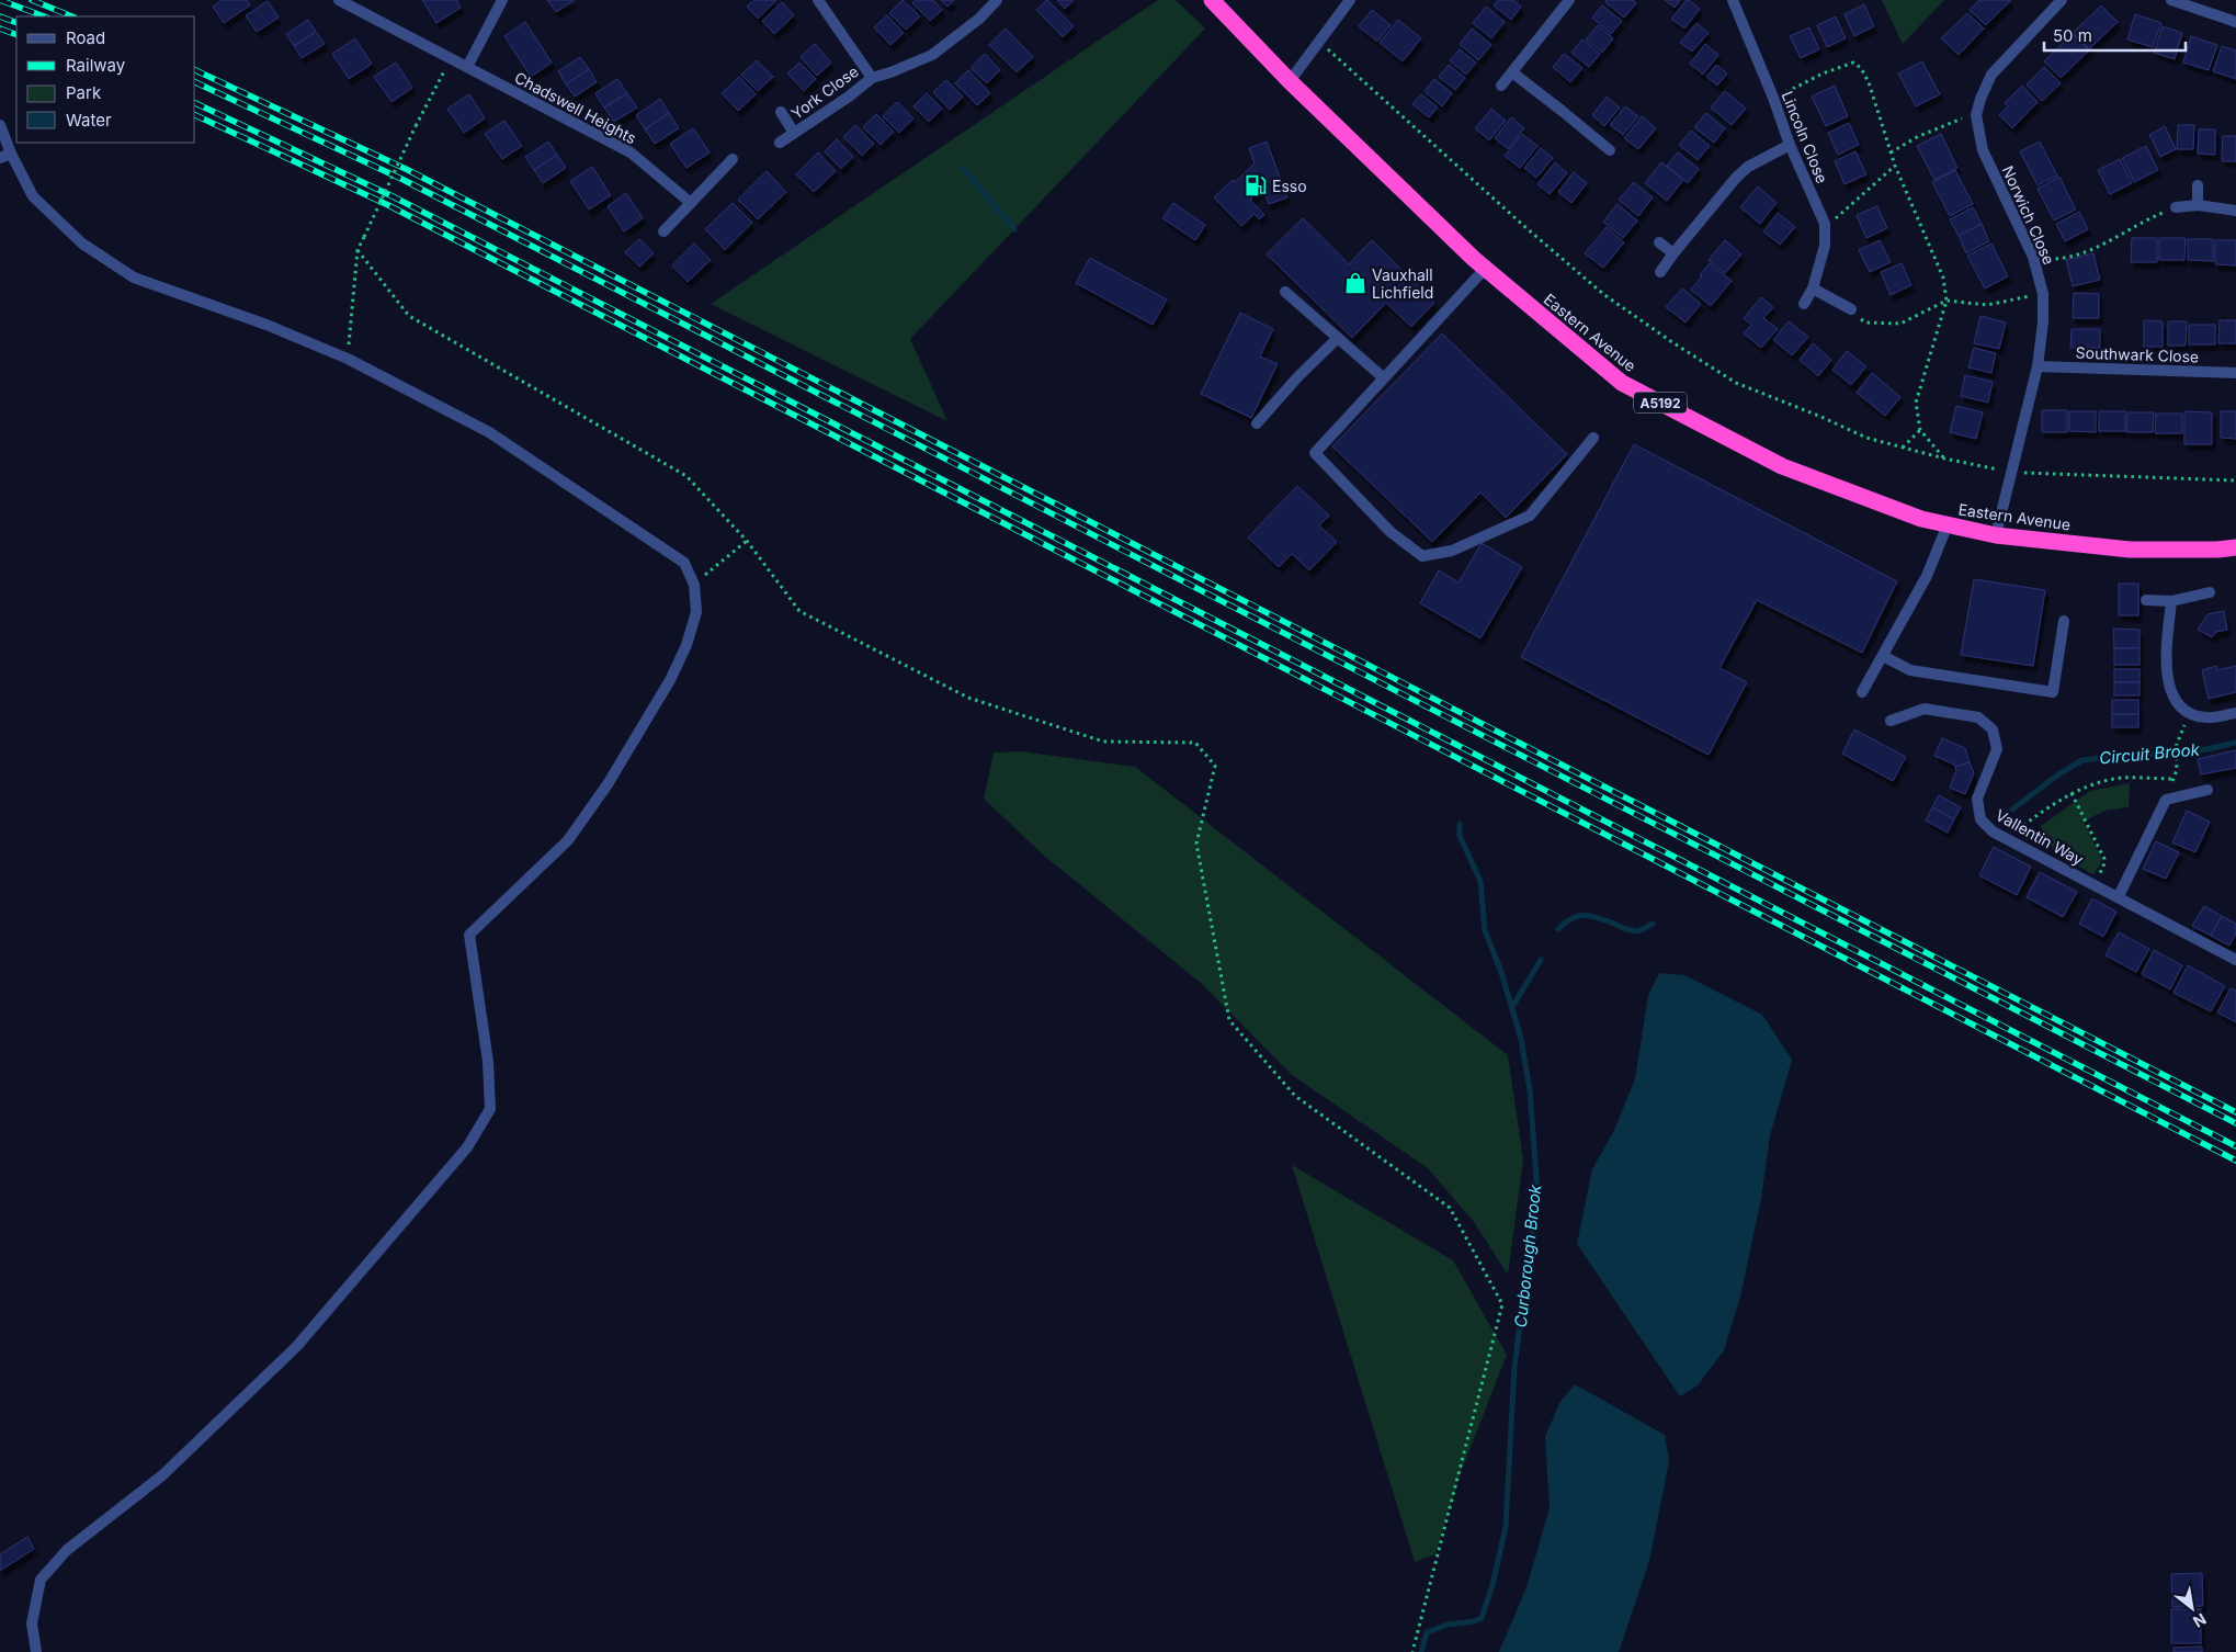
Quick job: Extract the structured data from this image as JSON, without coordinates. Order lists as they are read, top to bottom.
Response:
{
  "streets": {
    "highway": ["Eastern Avenue", "A5192"],
    "street": [
      "York Close",
      "Chadswell Heights",
      "Lincoln Close",
      "Norwich Close",
      "Southwark Close",
      "Vallentin Way"
    ]
  },
  "crossings": [
    ["Norwich Close", "Eastern Avenue"],
    ["Norwich Close", "Southwark Close"]
  ],
  "water": ["Circuit Brook", "Curborough Brook"],
  "places": {
    "fuel station": ["Esso"],
    "shop": ["Vauxhall Lichfield"]
  },
  "legend": [
    "Road",
    "Railway",
    "Park",
    "Water"
  ],
  "scale_bar": "50 m",
  "north": "bottom right"
}
